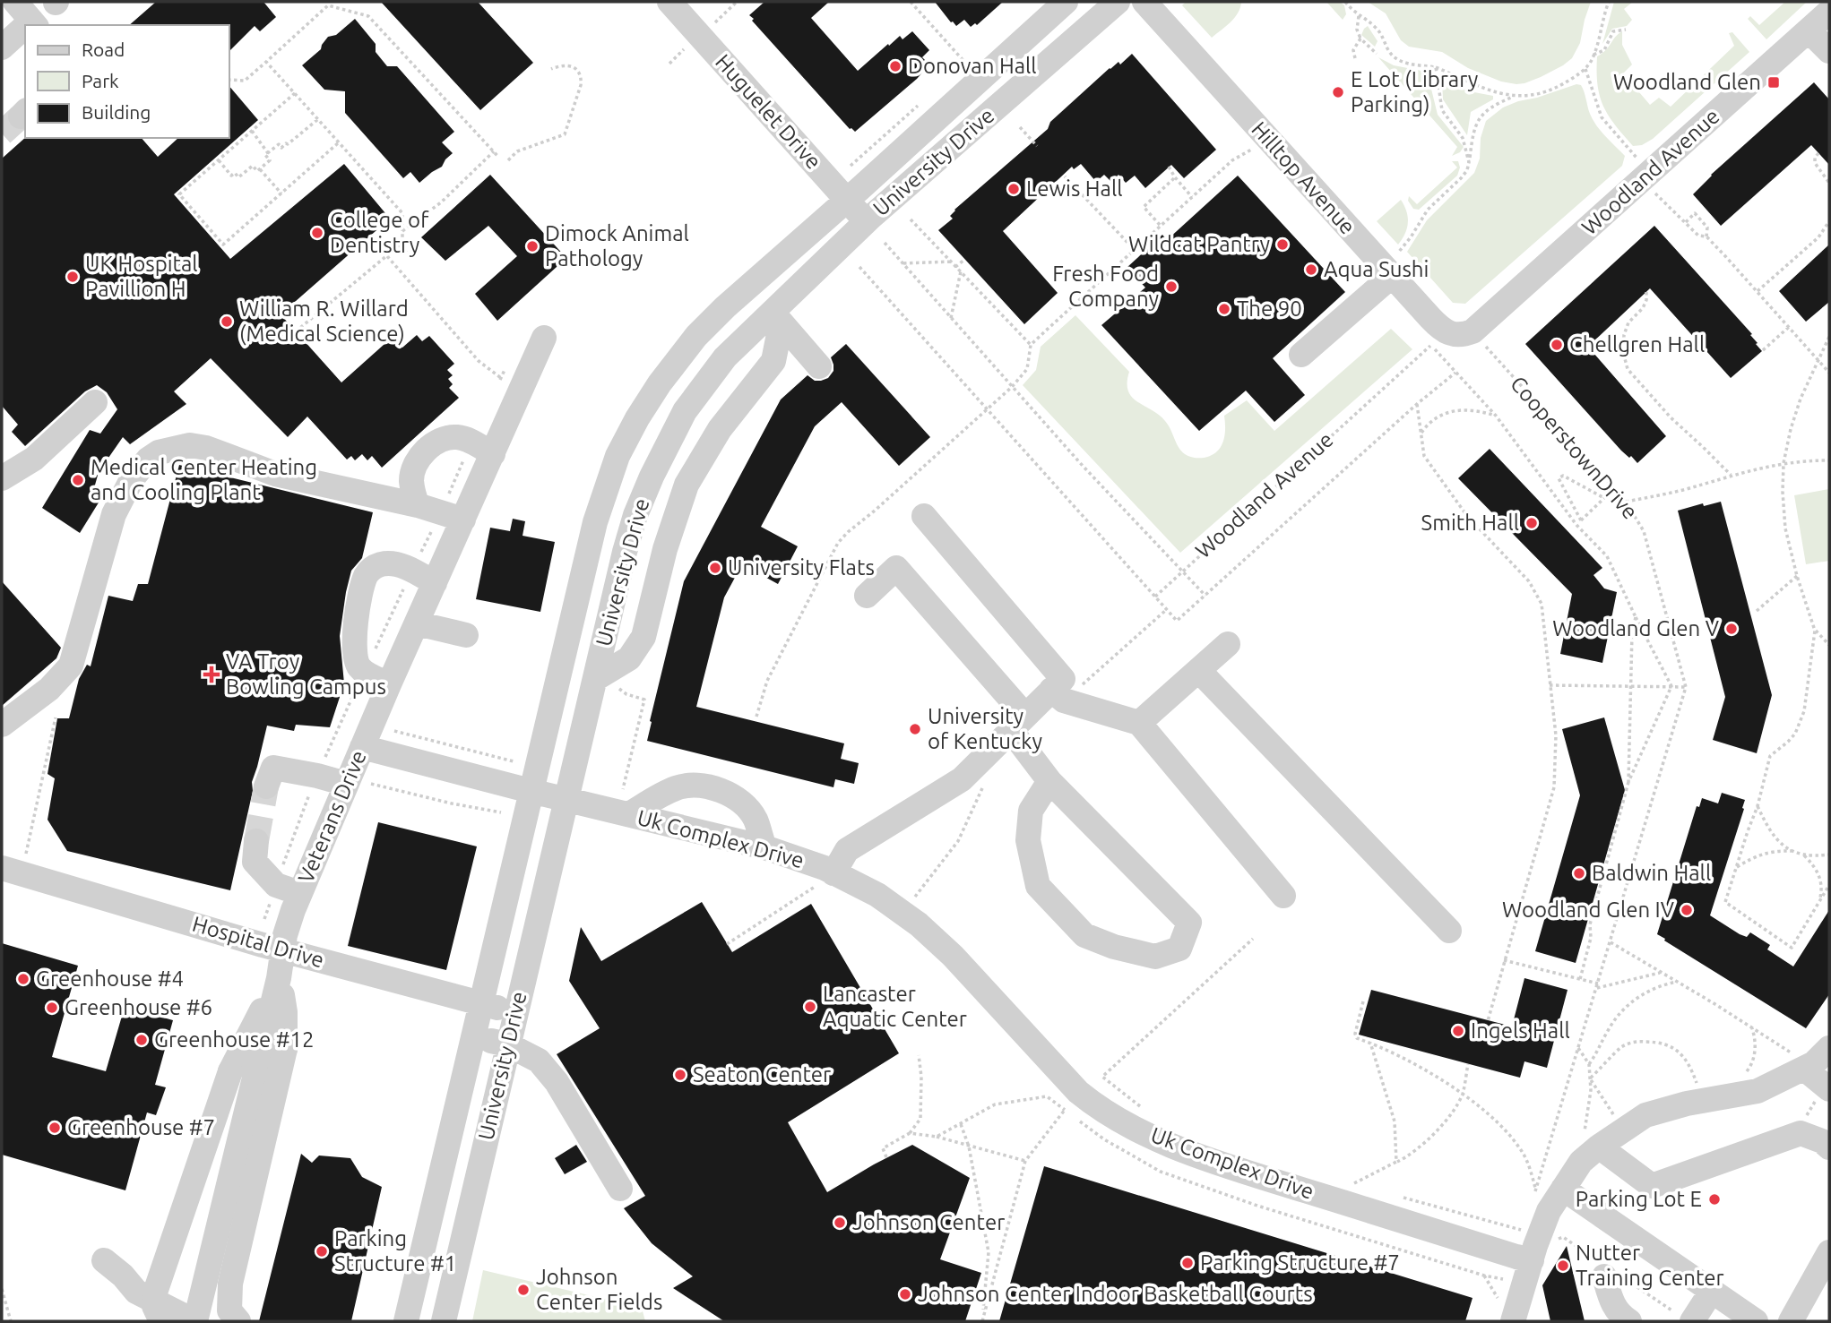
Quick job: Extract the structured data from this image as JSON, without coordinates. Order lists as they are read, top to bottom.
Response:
{
  "streets": {
    "street": [
      "Huguelet Drive",
      "University Drive",
      "Woodland Avenue",
      "Hilltop Avenue",
      "Veterans Drive",
      "Uk Complex Drive",
      "Hospital Drive"
    ],
    "path": ["CooperstownDrive"]
  },
  "crossings": [
    ["Huguelet Drive", "University Drive"],
    ["University Drive", "Uk Complex Drive"],
    ["University Drive", "Hospital Drive"],
    ["Woodland Avenue", "Hilltop Avenue"],
    ["Woodland Avenue", "CooperstownDrive"],
    ["Hilltop Avenue", "CooperstownDrive"],
    ["Veterans Drive", "Uk Complex Drive"],
    ["Veterans Drive", "Hospital Drive"]
  ],
  "places": {
    "other": [
      "Donovan Hall",
      "E Lot (Library Parking)",
      "Lewis Hall",
      "College of Dentistry",
      "Wildcat Pantry",
      "Dimock Animal Pathology",
      "Aqua Sushi",
      "UK Hospital Pavillion H",
      "Fresh Food Company",
      "The 90",
      "William R. Willard (Medical Science)",
      "Chellgren Hall",
      "Medical Center Heating and Cooling Plant",
      "Smith Hall",
      "University Flats",
      "Woodland Glen V",
      "University of Kentucky",
      "Baldwin Hall",
      "Woodland Glen IV",
      "Greenhouse #4",
      "Lancaster Aquatic Center",
      "Greenhouse #6",
      "Ingels Hall",
      "Greenhouse #12",
      "Seaton Center",
      "Greenhouse #7",
      "Parking Lot E",
      "Johnson Center",
      "Parking Structure #1",
      "Parking Structure #7",
      "Nutter Training Center",
      "Johnson Center Fields",
      "Johnson Center Indoor Basketball Courts"
    ],
    "transit": ["Woodland Glen"],
    "health": ["VA Troy Bowling Campus"]
  },
  "legend": ["Road", "Park", "Building"]
}
